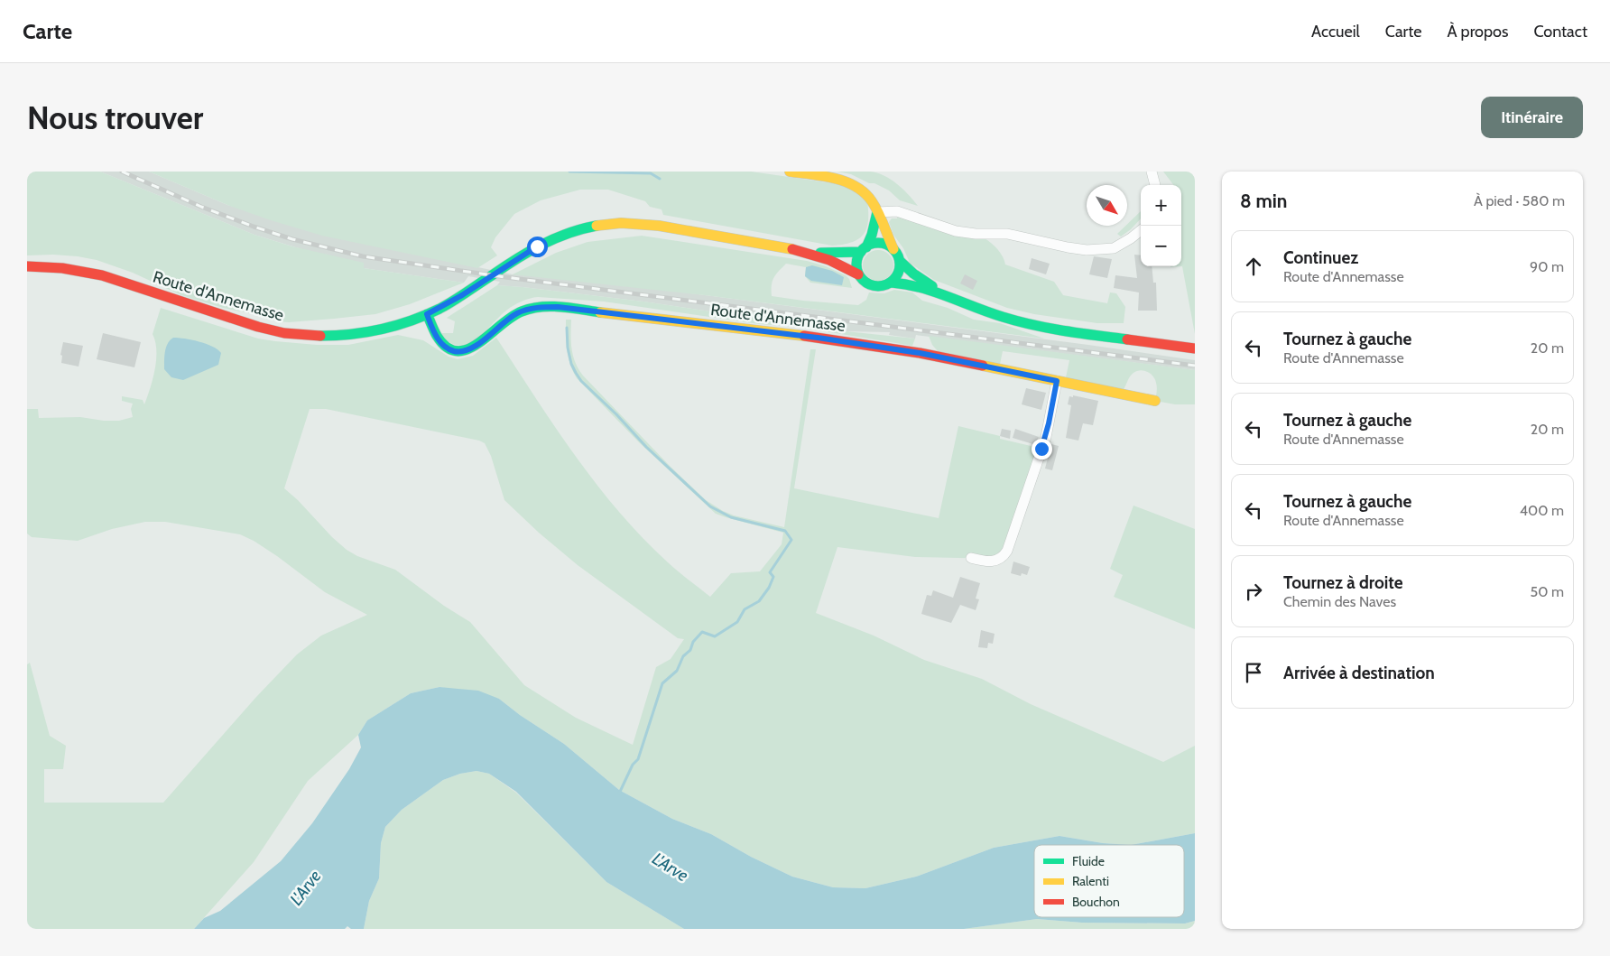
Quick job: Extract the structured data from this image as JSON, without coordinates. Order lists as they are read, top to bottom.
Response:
{
  "streets": {
    "main road": ["Route d'Annemasse"]
  },
  "water": ["L'Arve"],
  "legend": ["Fluide", "Ralenti", "Bouchon"],
  "north": "bottom right",
  "page": {
    "header": "Carte",
    "nav": [
      "Accueil",
      "Carte",
      "À propos",
      "Contact"
    ],
    "buttons": "Itinéraire",
    "title": "Nous trouver",
    "heading": ["8 min", "À pied · 580 m"],
    "map_buttons": ["+", "−"],
    "list": [
      ["Continuez", "Route d'Annemasse", "90 m"],
      ["Tournez à gauche", "Route d'Annemasse", "20 m"],
      ["Tournez à gauche", "Route d'Annemasse", "20 m"],
      ["Tournez à gauche", "Route d'Annemasse", "400 m"],
      ["Tournez à droite", "Chemin des Naves", "50 m"],
      "Arrivée à destination"
    ]
  }
}
